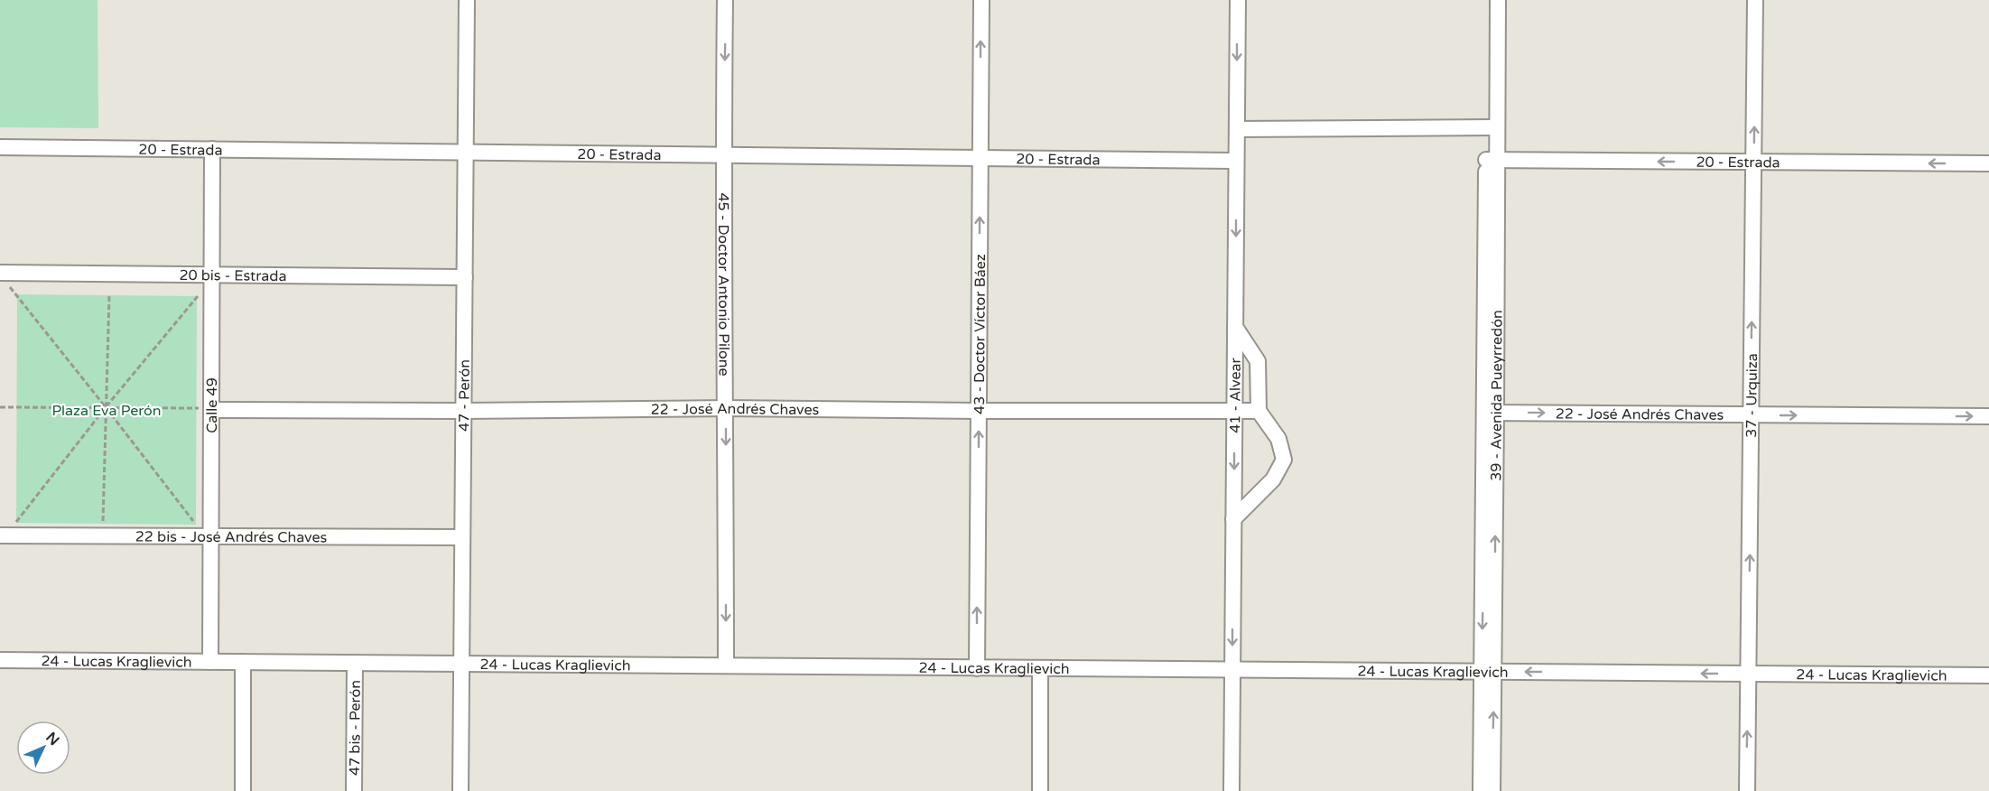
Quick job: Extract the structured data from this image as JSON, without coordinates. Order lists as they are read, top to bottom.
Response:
{
  "streets": {
    "street": [
      "20 - Estrada",
      "20 bis - Estrada",
      "45 - Doctor Antonio Pilone",
      "43 - Doctor Víctor Báez",
      "47 - Perón",
      "41 - Alvear",
      "39 - Avenida Pueyrredón",
      "37 - Urquiza",
      "Calle 49",
      "22 - José Andrés Chaves",
      "22 bis - José Andrés Chaves",
      "24 - Lucas Kraglievich",
      "47 bis - Perón"
    ]
  },
  "crossings": [
    ["20 - Estrada", "45 - Doctor Antonio Pilone"],
    ["20 - Estrada", "43 - Doctor Víctor Báez"],
    ["20 - Estrada", "47 - Perón"],
    ["20 - Estrada", "41 - Alvear"],
    ["20 - Estrada", "39 - Avenida Pueyrredón"],
    ["20 - Estrada", "37 - Urquiza"],
    ["20 - Estrada", "Calle 49"],
    ["20 bis - Estrada", "47 - Perón"],
    ["20 bis - Estrada", "Calle 49"],
    ["45 - Doctor Antonio Pilone", "22 - José Andrés Chaves"],
    ["45 - Doctor Antonio Pilone", "24 - Lucas Kraglievich"],
    ["43 - Doctor Víctor Báez", "22 - José Andrés Chaves"],
    ["43 - Doctor Víctor Báez", "24 - Lucas Kraglievich"],
    ["47 - Perón", "22 - José Andrés Chaves"],
    ["47 - Perón", "22 bis - José Andrés Chaves"],
    ["47 - Perón", "24 - Lucas Kraglievich"],
    ["41 - Alvear", "22 - José Andrés Chaves"],
    ["41 - Alvear", "24 - Lucas Kraglievich"],
    ["39 - Avenida Pueyrredón", "22 - José Andrés Chaves"],
    ["39 - Avenida Pueyrredón", "24 - Lucas Kraglievich"],
    ["37 - Urquiza", "22 - José Andrés Chaves"],
    ["37 - Urquiza", "24 - Lucas Kraglievich"],
    ["Calle 49", "22 - José Andrés Chaves"],
    ["Calle 49", "22 bis - José Andrés Chaves"],
    ["Calle 49", "24 - Lucas Kraglievich"],
    ["24 - Lucas Kraglievich", "47 bis - Perón"]
  ],
  "one_way": [
    "45 - Doctor Antonio Pilone",
    "43 - Doctor Víctor Báez",
    "41 - Alvear",
    "37 - Urquiza"
  ],
  "parks": ["Plaza Eva Perón"],
  "north": "top right"
}
